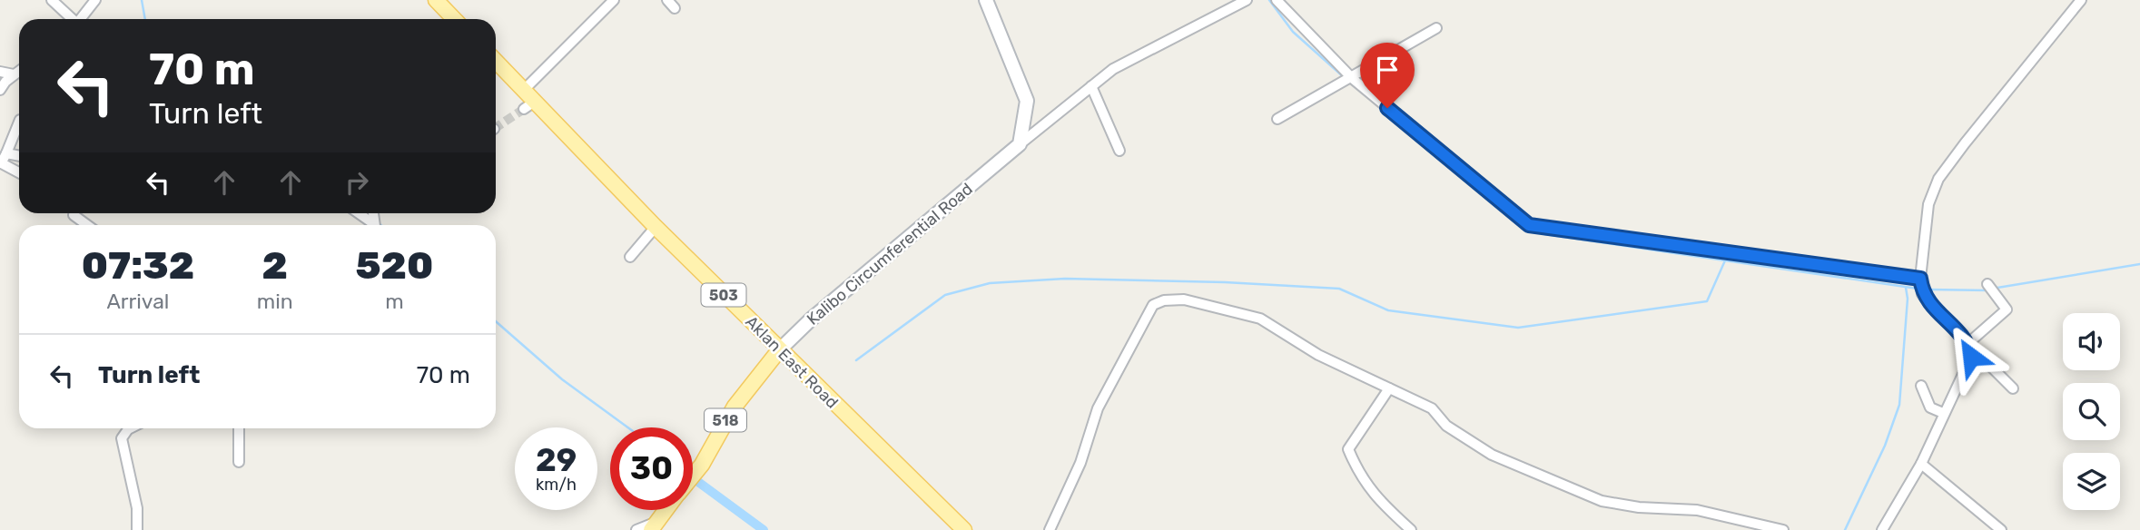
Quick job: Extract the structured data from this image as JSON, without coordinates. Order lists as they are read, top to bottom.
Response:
{
  "streets": {
    "main road": [
      "Kalibo Circumferential Road",
      "503",
      "Aklan East Road",
      "518"
    ]
  },
  "crossings": [
    ["Kalibo Circumferential Road", "Aklan East Road"]
  ],
  "page": {
    "turn": ["70 m", "Turn left"],
    "eta": [
      "07:32",
      "Arrival",
      "2",
      "min",
      "520",
      "m"
    ],
    "list": [
      {
        "name": "Turn left",
        "value": "70 m"
      }
    ],
    "speed": "29 km/h",
    "limit": "30"
  }
}
